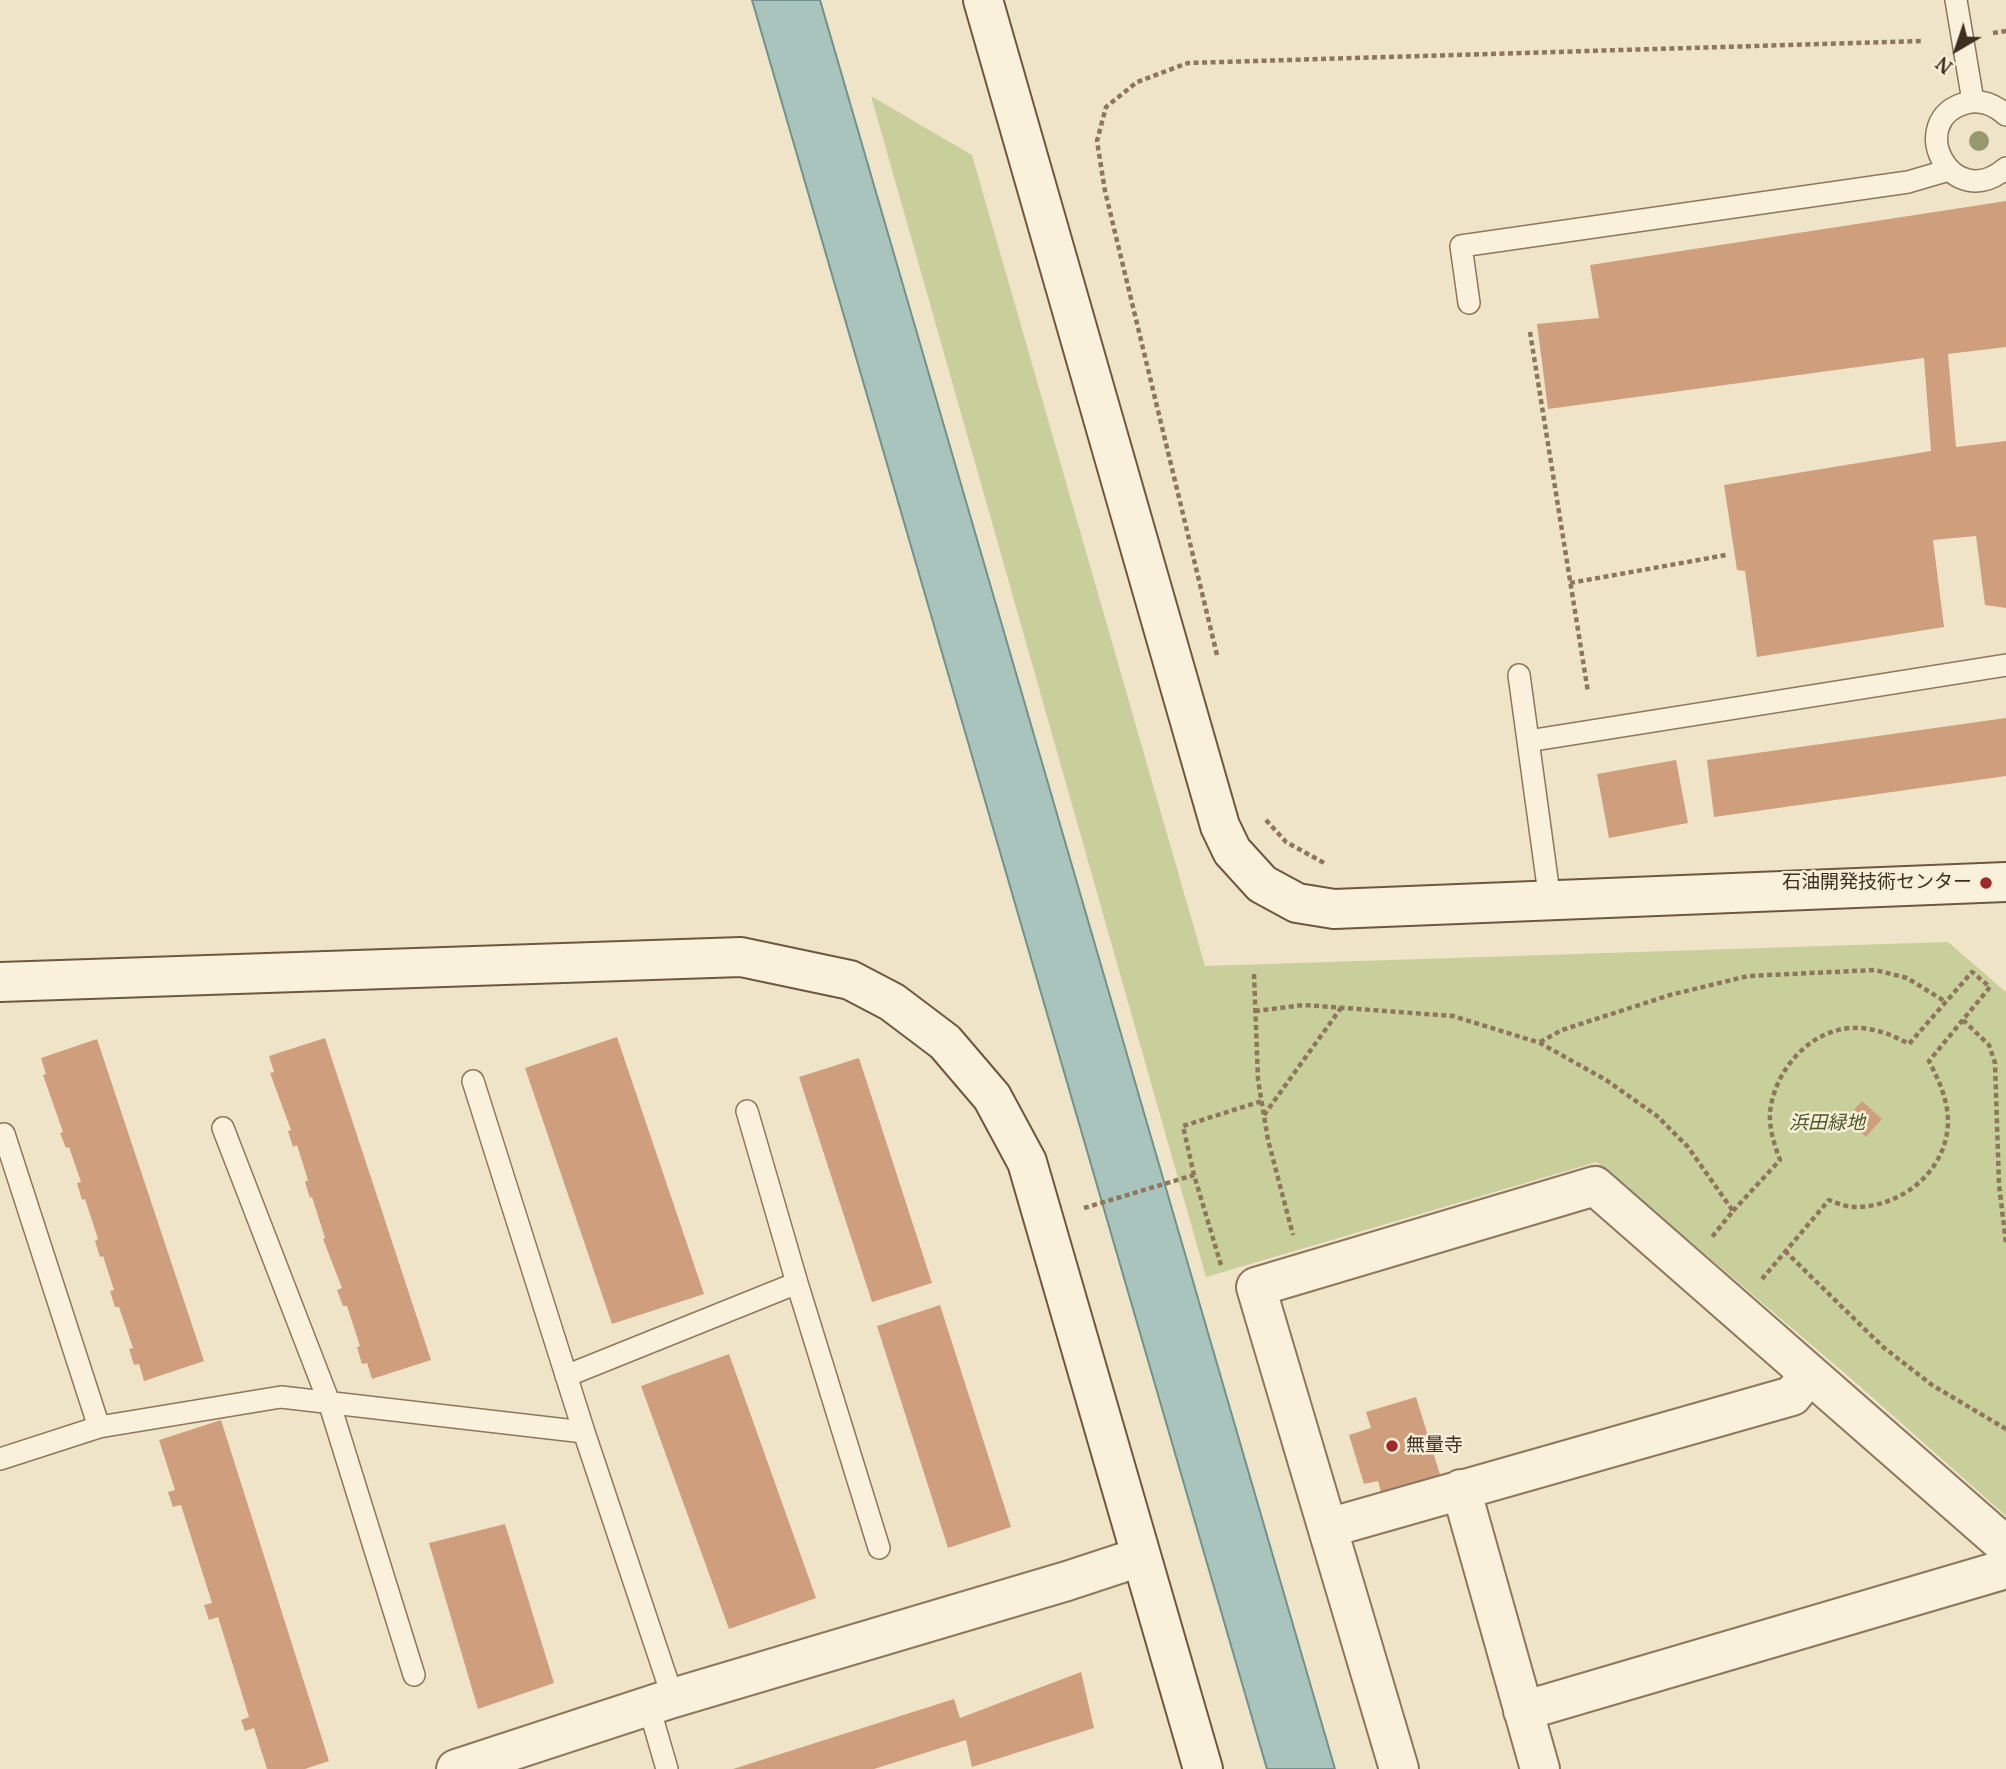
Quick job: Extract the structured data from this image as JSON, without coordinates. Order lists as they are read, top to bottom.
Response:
{
  "parks": ["浜田緑地"],
  "places": ["石油開発技術センター", "無量寺"],
  "north": "bottom left"
}
